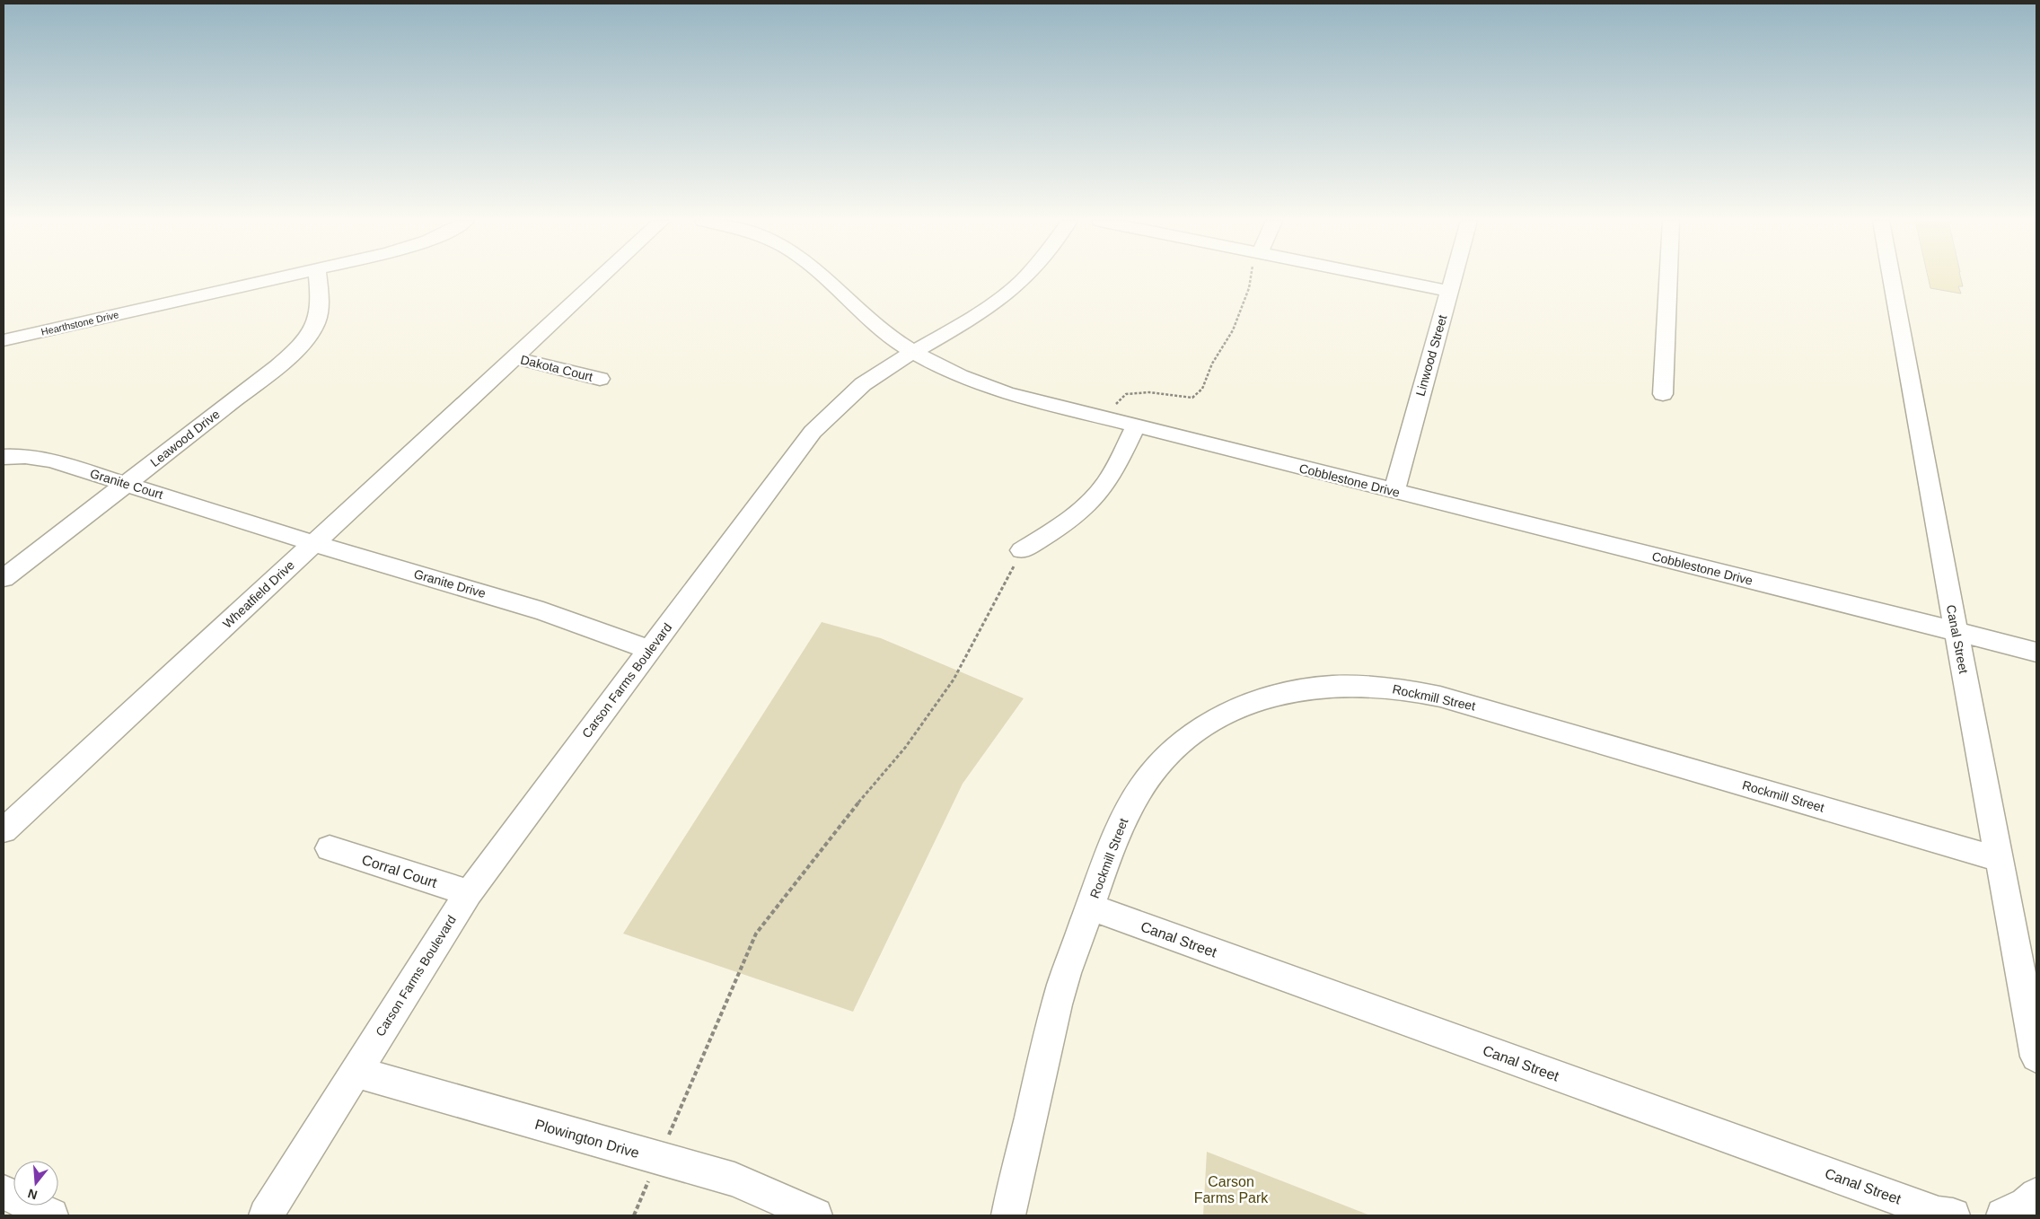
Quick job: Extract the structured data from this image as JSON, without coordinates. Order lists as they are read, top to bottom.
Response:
{
  "streets": {
    "street": [
      "Hearthstone Drive",
      "Linwood Street",
      "Dakota Court",
      "Leawood Drive",
      "Cobblestone Drive",
      "Granite Court",
      "Granite Drive",
      "Wheatfield Drive",
      "Canal Street",
      "Carson Farms Boulevard",
      "Rockmill Street",
      "Corral Court",
      "Plowington Drive"
    ]
  },
  "crossings": [
    ["Linwood Street", "Cobblestone Drive"],
    ["Dakota Court", "Wheatfield Drive"],
    ["Leawood Drive", "Granite Court"],
    ["Cobblestone Drive", "Canal Street"],
    ["Cobblestone Drive", "Carson Farms Boulevard"],
    ["Granite Court", "Granite Drive"],
    ["Granite Drive", "Wheatfield Drive"],
    ["Granite Drive", "Carson Farms Boulevard"],
    ["Canal Street", "Rockmill Street"],
    ["Carson Farms Boulevard", "Corral Court"],
    ["Carson Farms Boulevard", "Plowington Drive"]
  ],
  "parks": ["Carson Farms Park"],
  "north": "bottom"
}
